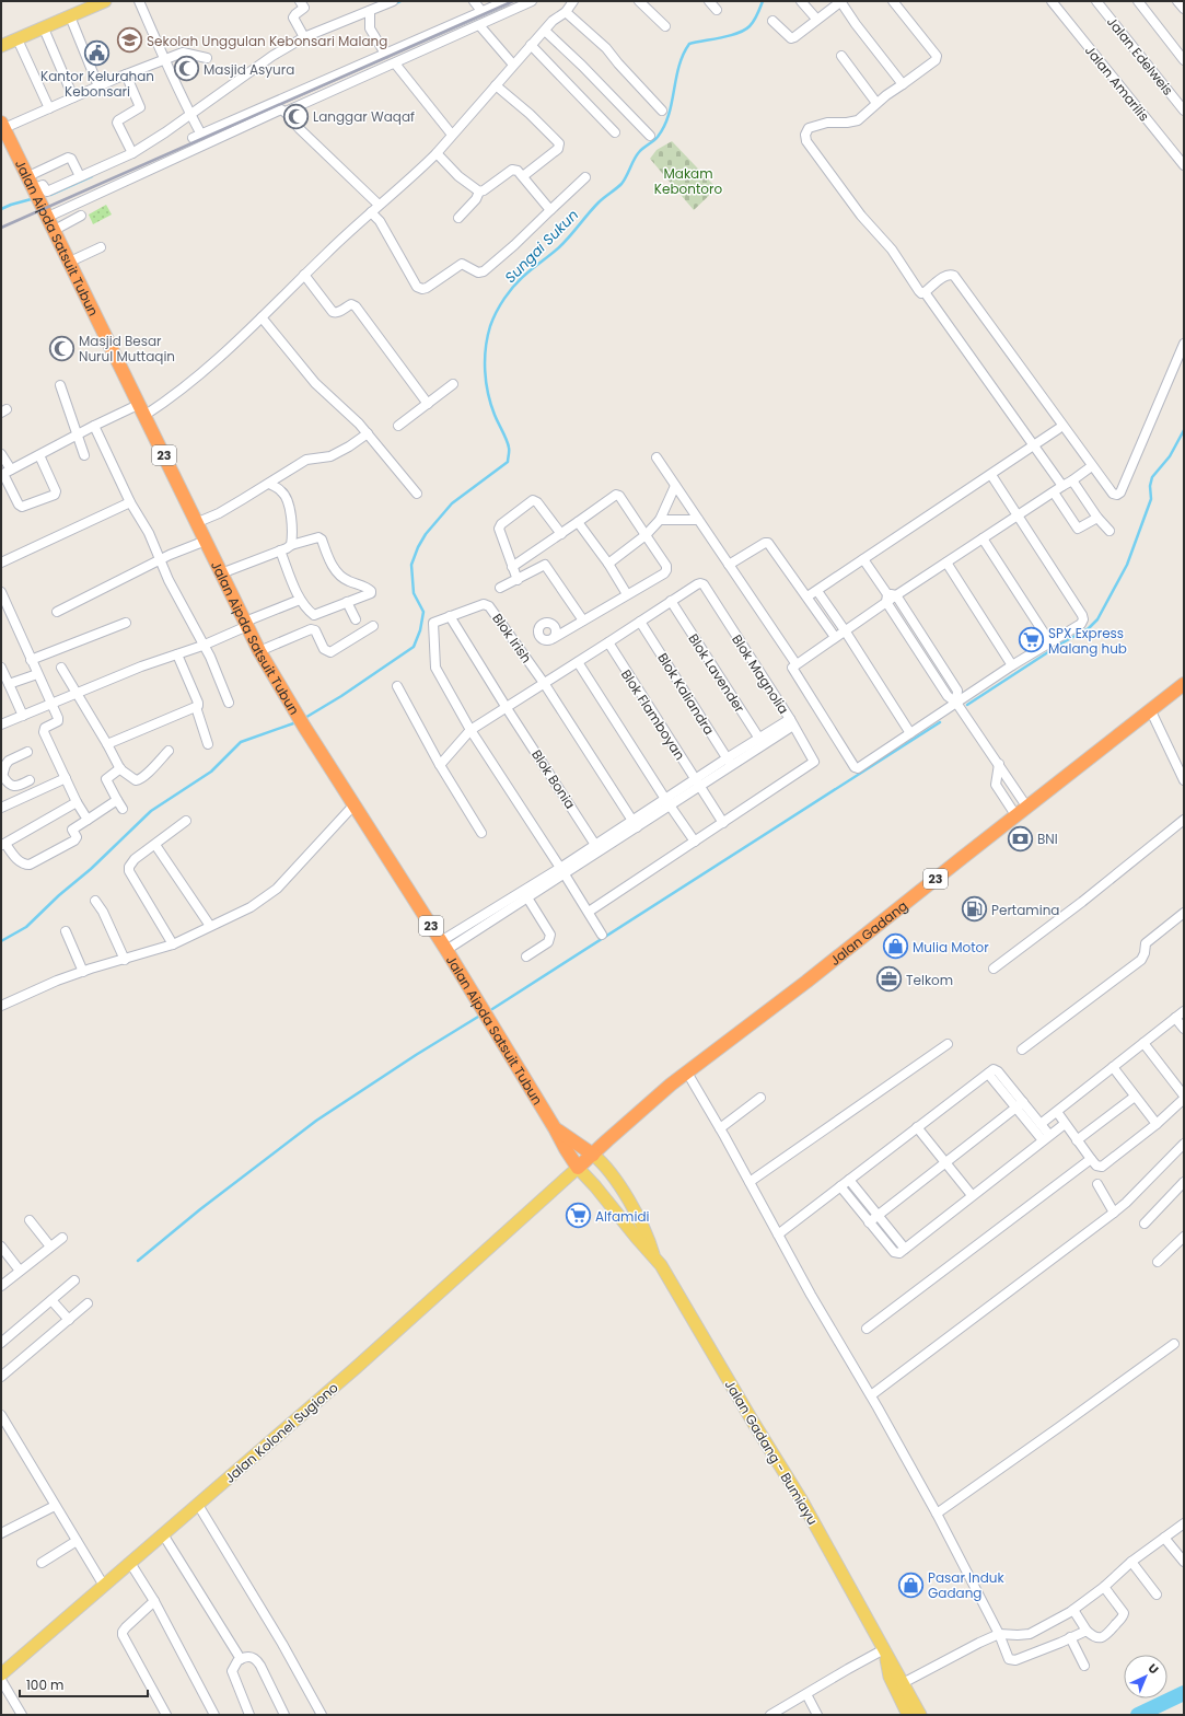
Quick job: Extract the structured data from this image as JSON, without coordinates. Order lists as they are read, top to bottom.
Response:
{
  "streets": {
    "highway": ["Jalan Aipda Satsuit Tubun", "23", "Jalan Gadang"],
    "main road": ["Jalan Kolonel Sugiono", "Jalan Gadang - Bumiayu"],
    "street": [
      "Jalan Edelweis",
      "Jalan Amarilis",
      "Blok Irish",
      "Blok Lavender",
      "Blok Magnolia",
      "Blok Kaliandra",
      "Blok Flamboyan",
      "Blok Bonia"
    ]
  },
  "crossings": [
    ["Jalan Aipda Satsuit Tubun", "Jalan Gadang"],
    ["Jalan Aipda Satsuit Tubun", "Jalan Gadang - Bumiayu"],
    ["Blok Irish", "Blok Bonia"],
    ["Blok Lavender", "Blok Magnolia"],
    ["Blok Magnolia", "Blok Flamboyan"],
    ["Jalan Gadang", "Jalan Kolonel Sugiono"],
    ["Jalan Gadang", "Jalan Gadang - Bumiayu"]
  ],
  "water": ["Sungai Sukun"],
  "parks": ["Makam Kebontoro"],
  "places": {
    "school or university": ["Sekolah Unggulan Kebonsari Malang"],
    "public building": ["Kantor Kelurahan Kebonsari"],
    "mosque": ["Masjid Asyura", "Langgar Waqaf", "Masjid Besar Nurul Muttaqin"],
    "supermarket": ["SPX Express Malang hub", "Alfamidi"],
    "bank": ["BNI"],
    "fuel station": ["Pertamina"],
    "shop": ["Mulia Motor", "Pasar Induk Gadang"],
    "office": ["Telkom"]
  },
  "scale_bar": "100 m",
  "north": "top right"
}
